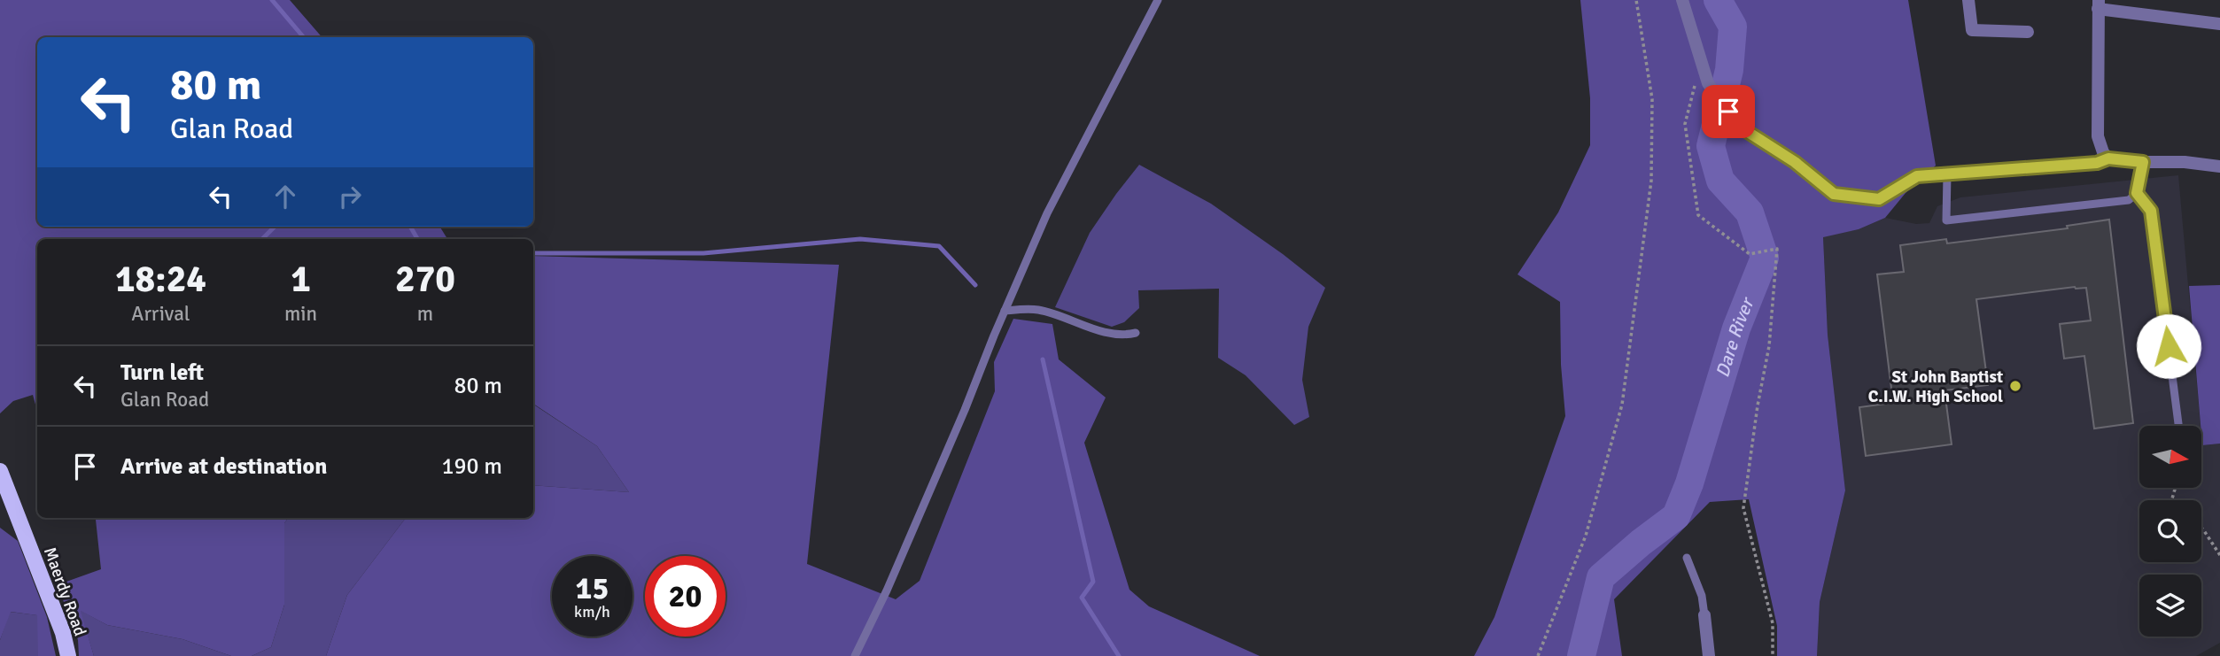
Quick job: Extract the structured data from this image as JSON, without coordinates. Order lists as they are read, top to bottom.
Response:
{
  "streets": {
    "main road": ["Maerdy Road"]
  },
  "water": ["Dare River"],
  "places": ["St John Baptist C.I.W. High School"],
  "north": "right",
  "page": {
    "turn": ["80 m", "Glan Road"],
    "eta": [
      "18:24",
      "Arrival",
      "1",
      "min",
      "270",
      "m"
    ],
    "list": [
      {
        "name": "Turn left",
        "note": "Glan Road",
        "value": "80 m"
      },
      {
        "name": "Arrive at destination",
        "value": "190 m"
      }
    ],
    "speed": "15 km/h",
    "limit": "20"
  }
}
